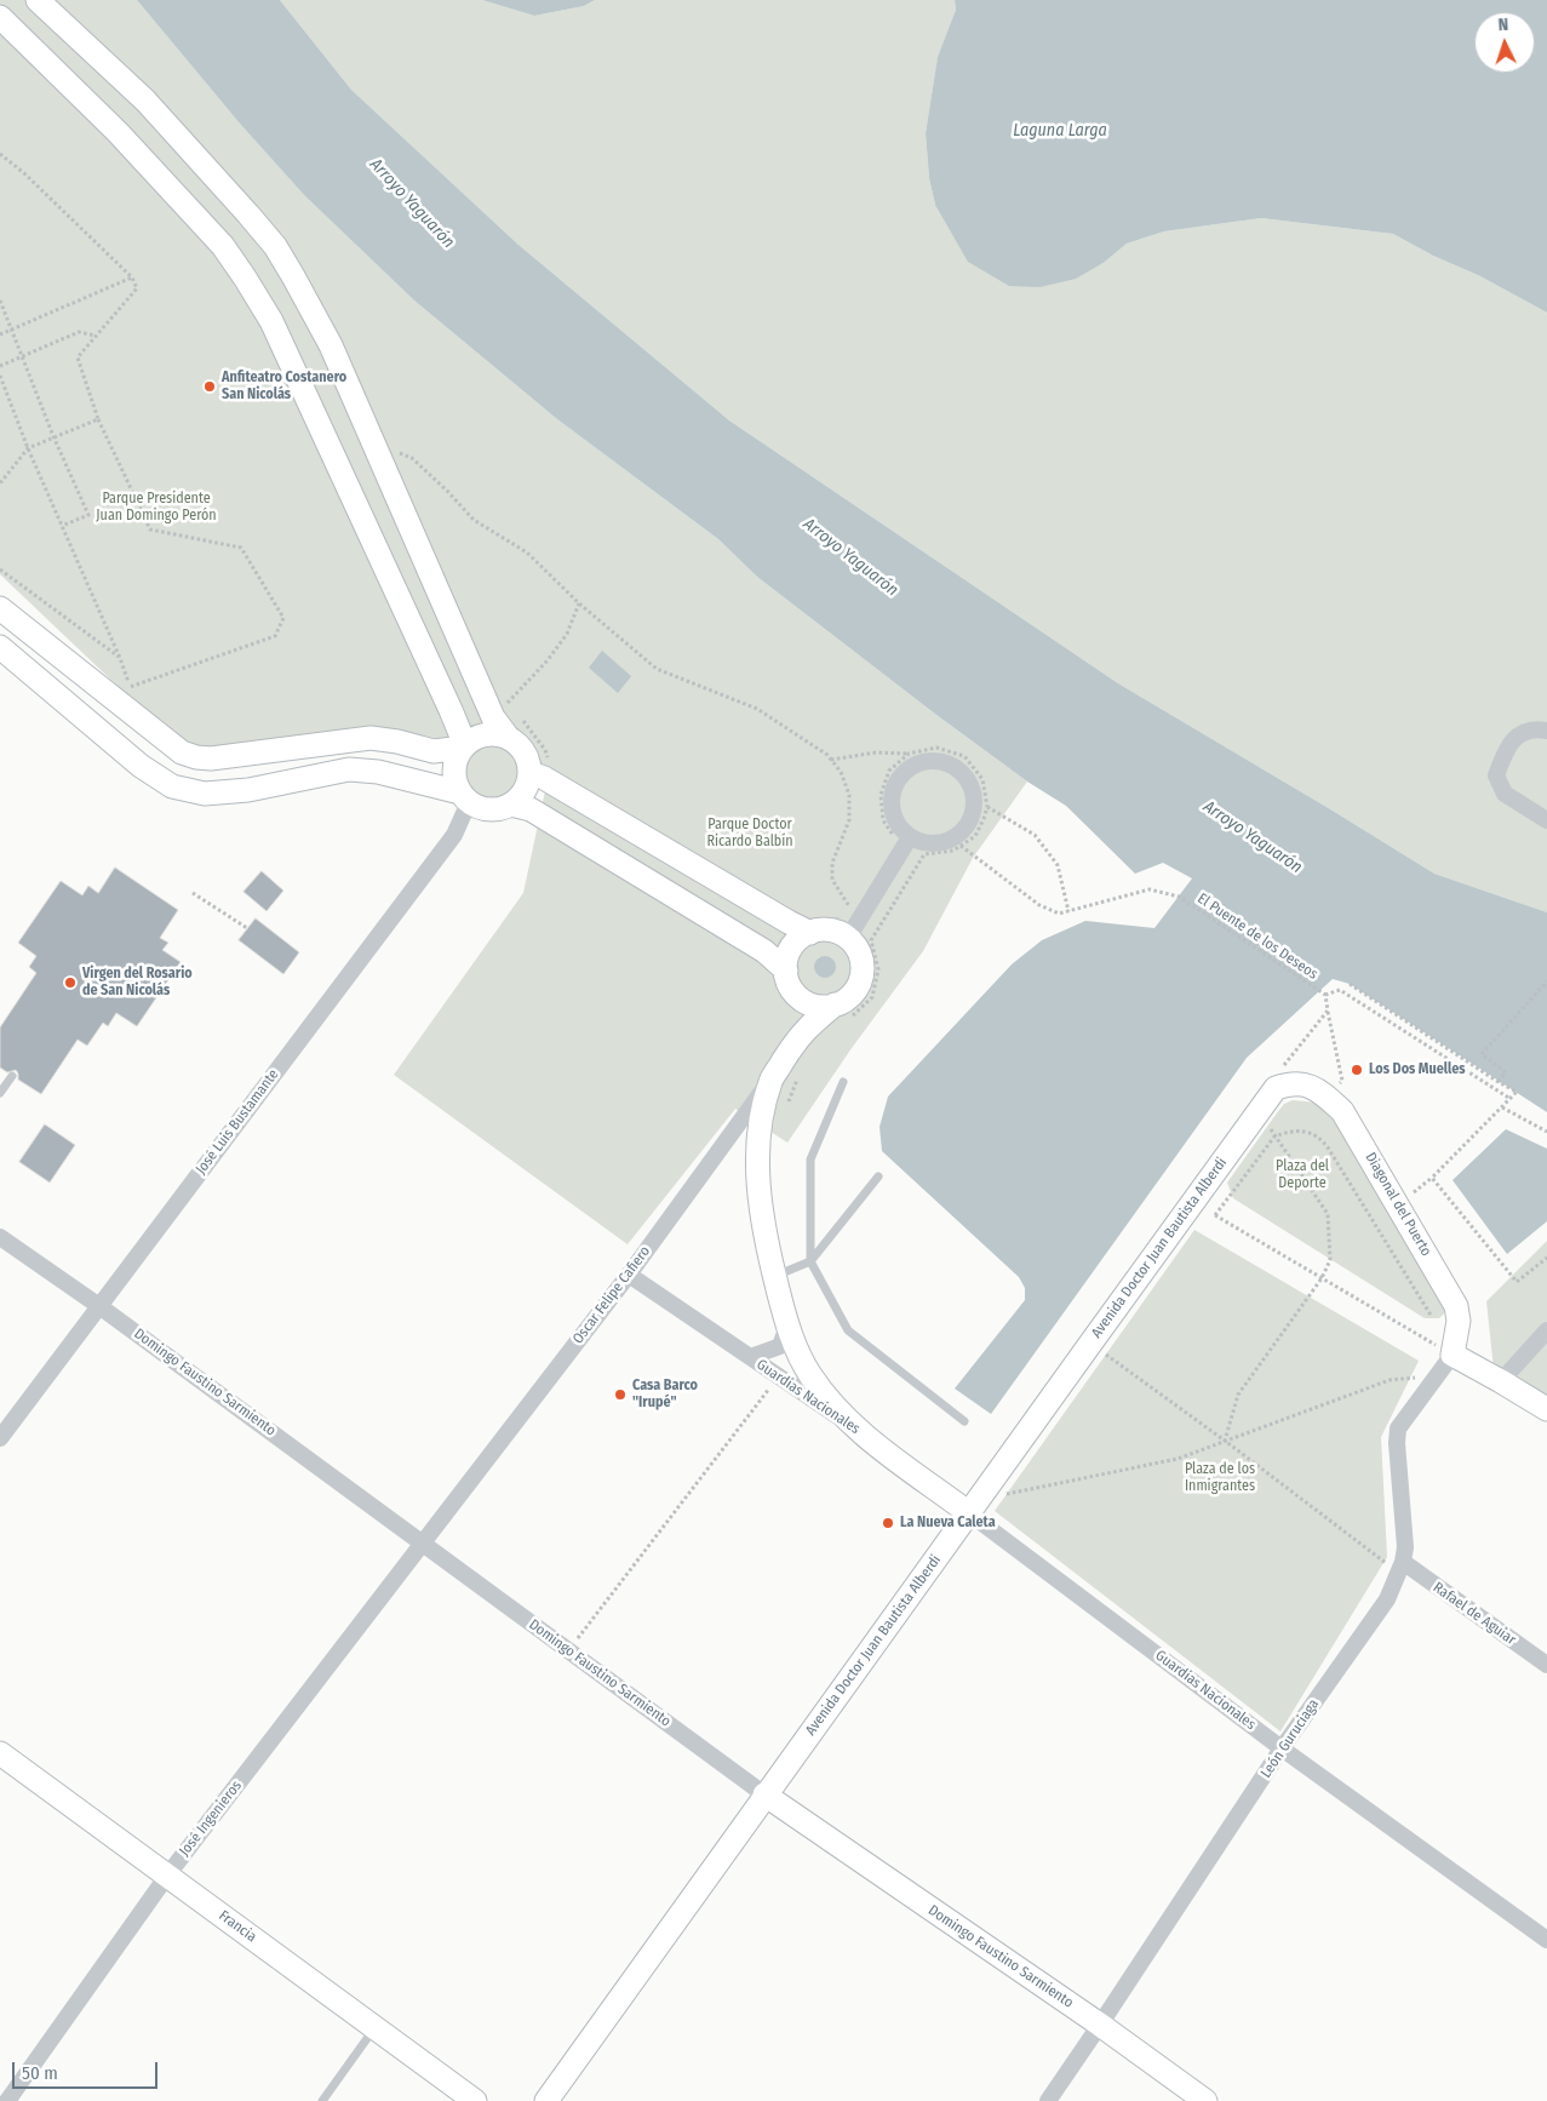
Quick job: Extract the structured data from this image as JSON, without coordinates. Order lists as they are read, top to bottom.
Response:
{
  "streets": {
    "main road": [
      "Diagonal del Puerto",
      "Avenida Doctor Juan Bautista Alberdi",
      "Oscar Felipe Cafiero",
      "Domingo Faustino Sarmiento",
      "Guardias Nacionales",
      "Francia"
    ],
    "street": [
      "José Luis Bustamante",
      "Rafael de Aguiar",
      "León Guruciaga",
      "José Ingenieros"
    ],
    "path": ["El Puente de los Deseos"]
  },
  "crossings": [
    ["José Luis Bustamante", "Domingo Faustino Sarmiento"],
    ["Diagonal del Puerto", "Avenida Doctor Juan Bautista Alberdi"],
    ["Diagonal del Puerto", "León Guruciaga"],
    ["Avenida Doctor Juan Bautista Alberdi", "Domingo Faustino Sarmiento"],
    ["Avenida Doctor Juan Bautista Alberdi", "Guardias Nacionales"],
    ["Oscar Felipe Cafiero", "Domingo Faustino Sarmiento"],
    ["Oscar Felipe Cafiero", "Guardias Nacionales"],
    ["Oscar Felipe Cafiero", "José Ingenieros"],
    ["Domingo Faustino Sarmiento", "León Guruciaga"],
    ["Domingo Faustino Sarmiento", "José Ingenieros"],
    ["Guardias Nacionales", "León Guruciaga"],
    ["Rafael de Aguiar", "León Guruciaga"],
    ["José Ingenieros", "Francia"]
  ],
  "water": ["Laguna Larga", "Arroyo Yaguarón"],
  "parks": [
    "Parque Presidente Juan Domingo Perón",
    "Parque Doctor Ricardo Balbín",
    "Plaza del Deporte",
    "Plaza de los Inmigrantes"
  ],
  "places": [
    "Anfiteatro Costanero San Nicolás",
    "Virgen del Rosario de San Nicolás",
    "Los Dos Muelles",
    "Casa Barco \"Irupé\"",
    "La Nueva Caleta"
  ],
  "scale_bar": "50 m",
  "north": "top"
}
